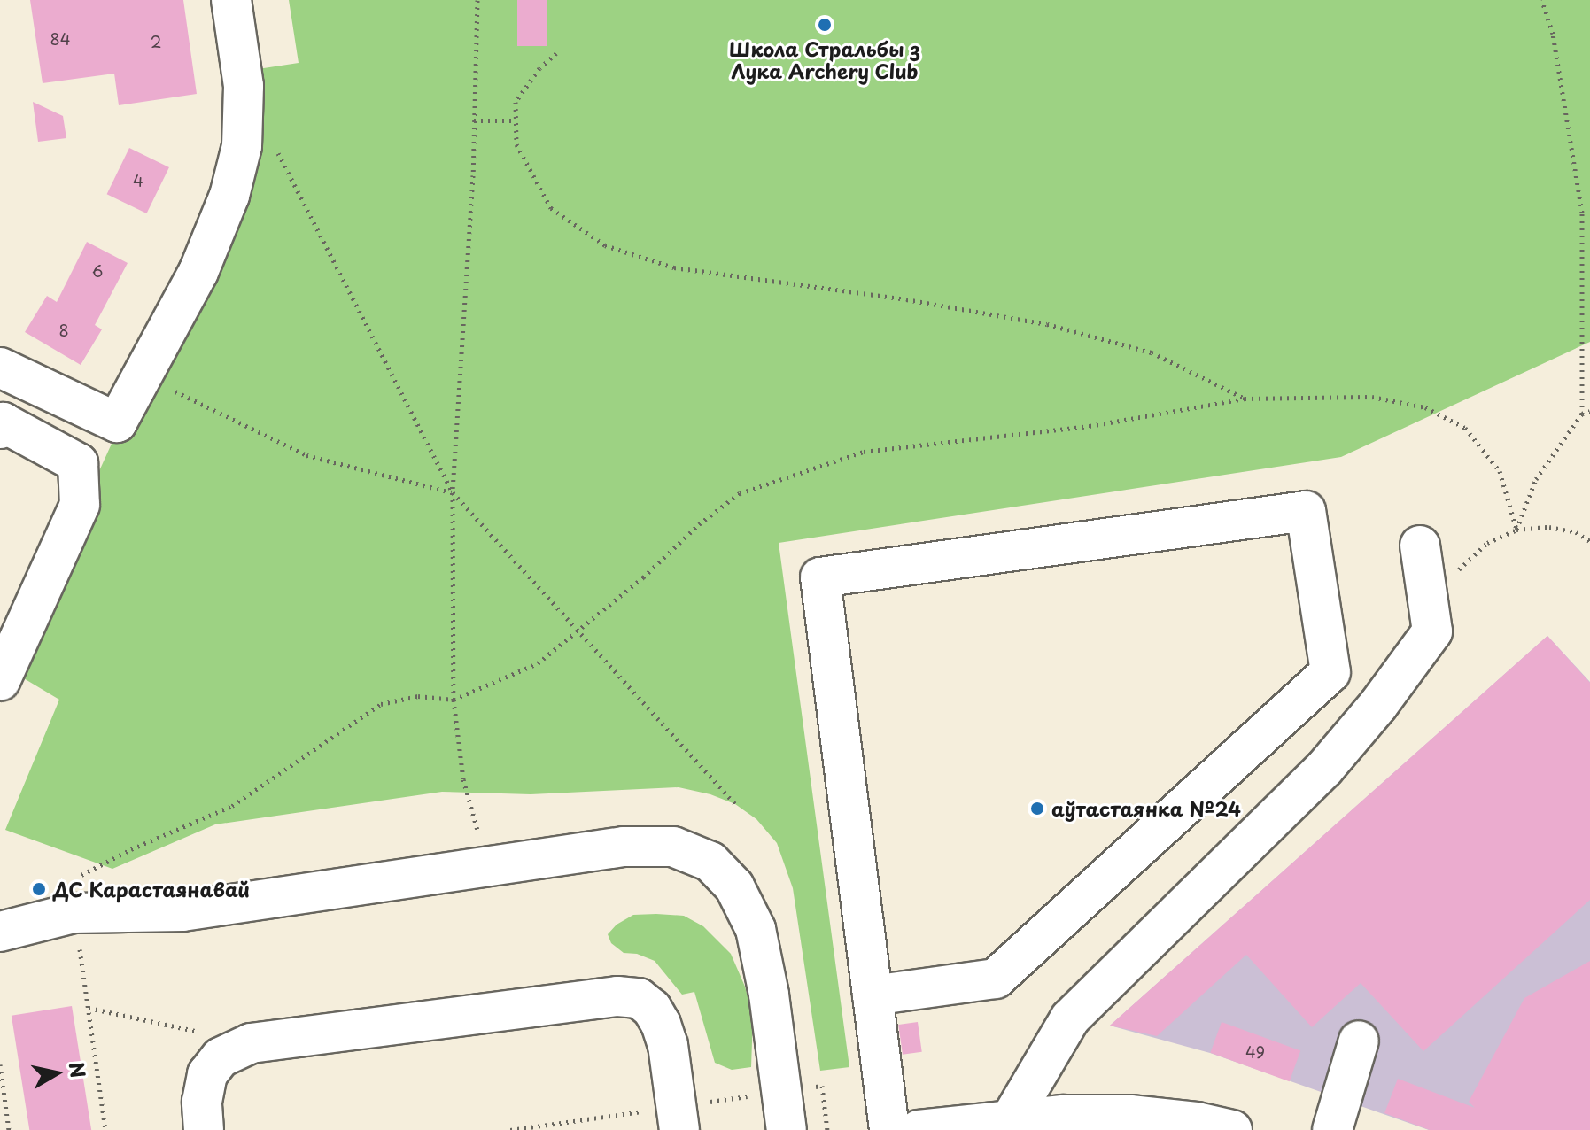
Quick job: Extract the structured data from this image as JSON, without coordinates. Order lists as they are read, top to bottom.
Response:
{
  "places": ["Школа Стральбы з Лука Archery Club", "аўтастаянка №24", "ДС Карастаянавай"],
  "house_numbers": [
    "84",
    "2",
    "4",
    "6",
    "8",
    "49"
  ],
  "north": "right"
}
